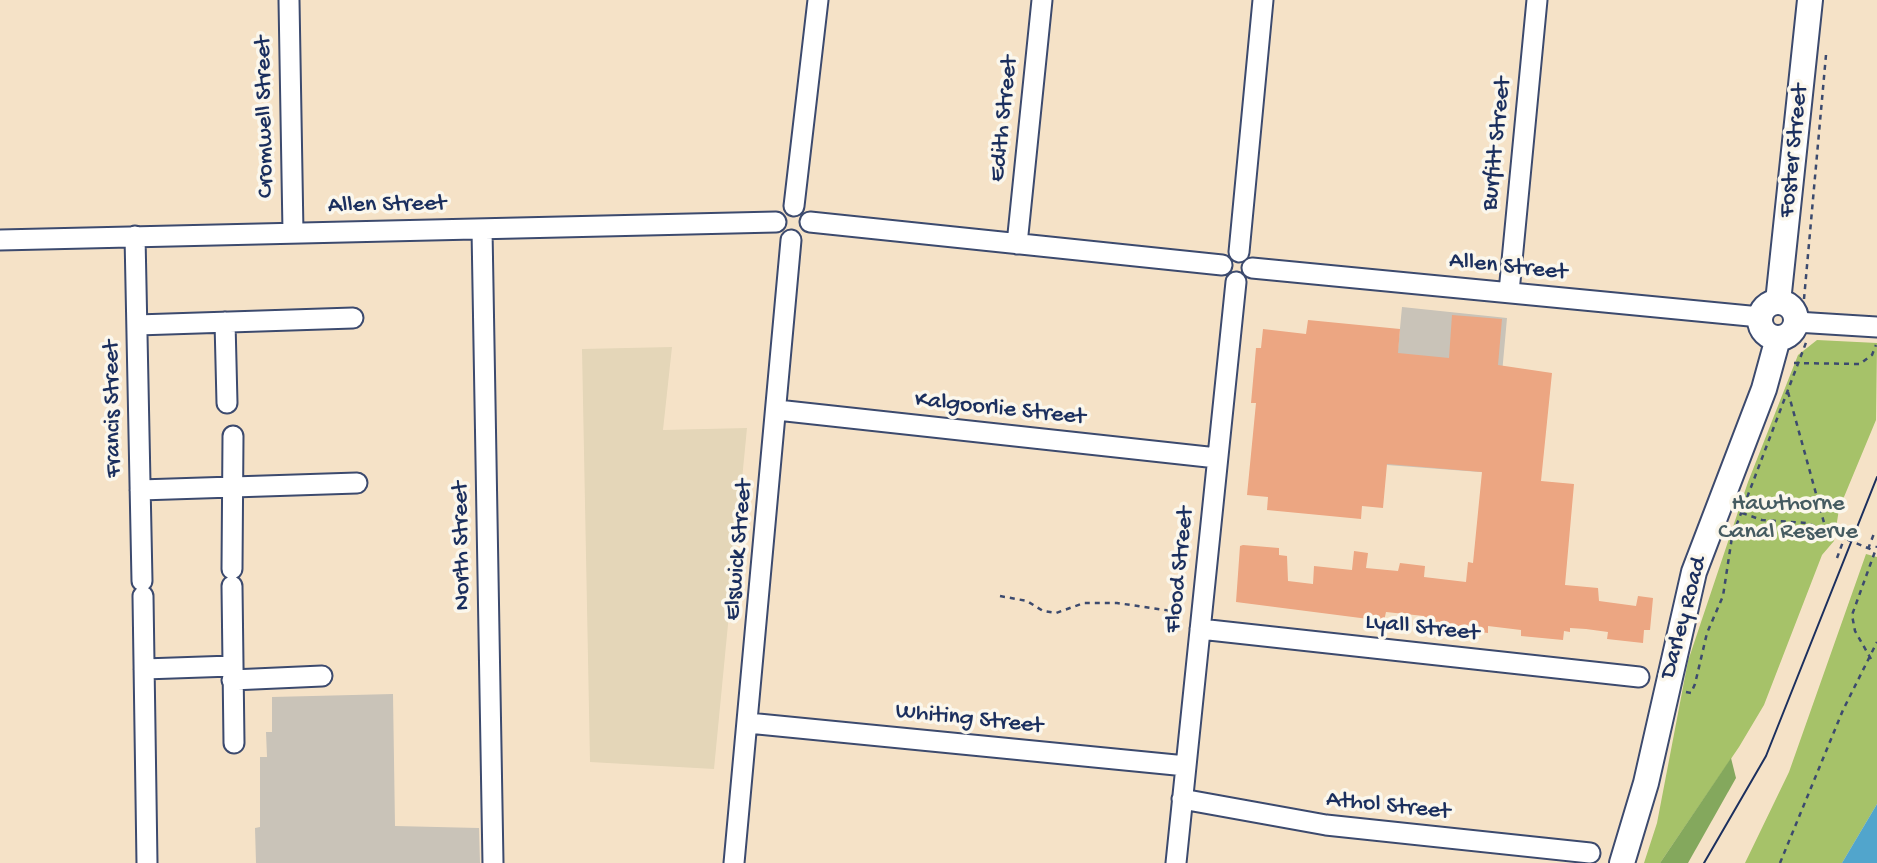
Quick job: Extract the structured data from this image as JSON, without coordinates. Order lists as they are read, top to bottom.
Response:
{
  "streets": {
    "main road": ["Foster Street", "Darley Road"],
    "street": [
      "Cromwell Street",
      "Edith Street",
      "Burfitt Street",
      "Allen Street",
      "Francis Street",
      "Kalgoorlie Street",
      "North Street",
      "Elswick Street",
      "Flood Street",
      "Lyall Street",
      "Whiting Street",
      "Athol Street"
    ]
  },
  "crossings": [
    ["Cromwell Street", "Allen Street"],
    ["Burfitt Street", "Allen Street"],
    ["Foster Street", "Allen Street"],
    ["Allen Street", "Francis Street"],
    ["Allen Street", "North Street"],
    ["Allen Street", "Elswick Street"],
    ["Allen Street", "Flood Street"],
    ["Kalgoorlie Street", "Elswick Street"],
    ["Kalgoorlie Street", "Flood Street"],
    ["Elswick Street", "Whiting Street"],
    ["Flood Street", "Lyall Street"],
    ["Flood Street", "Whiting Street"],
    ["Flood Street", "Athol Street"]
  ],
  "parks": ["Hawthorne Canal Reserve"]
}
